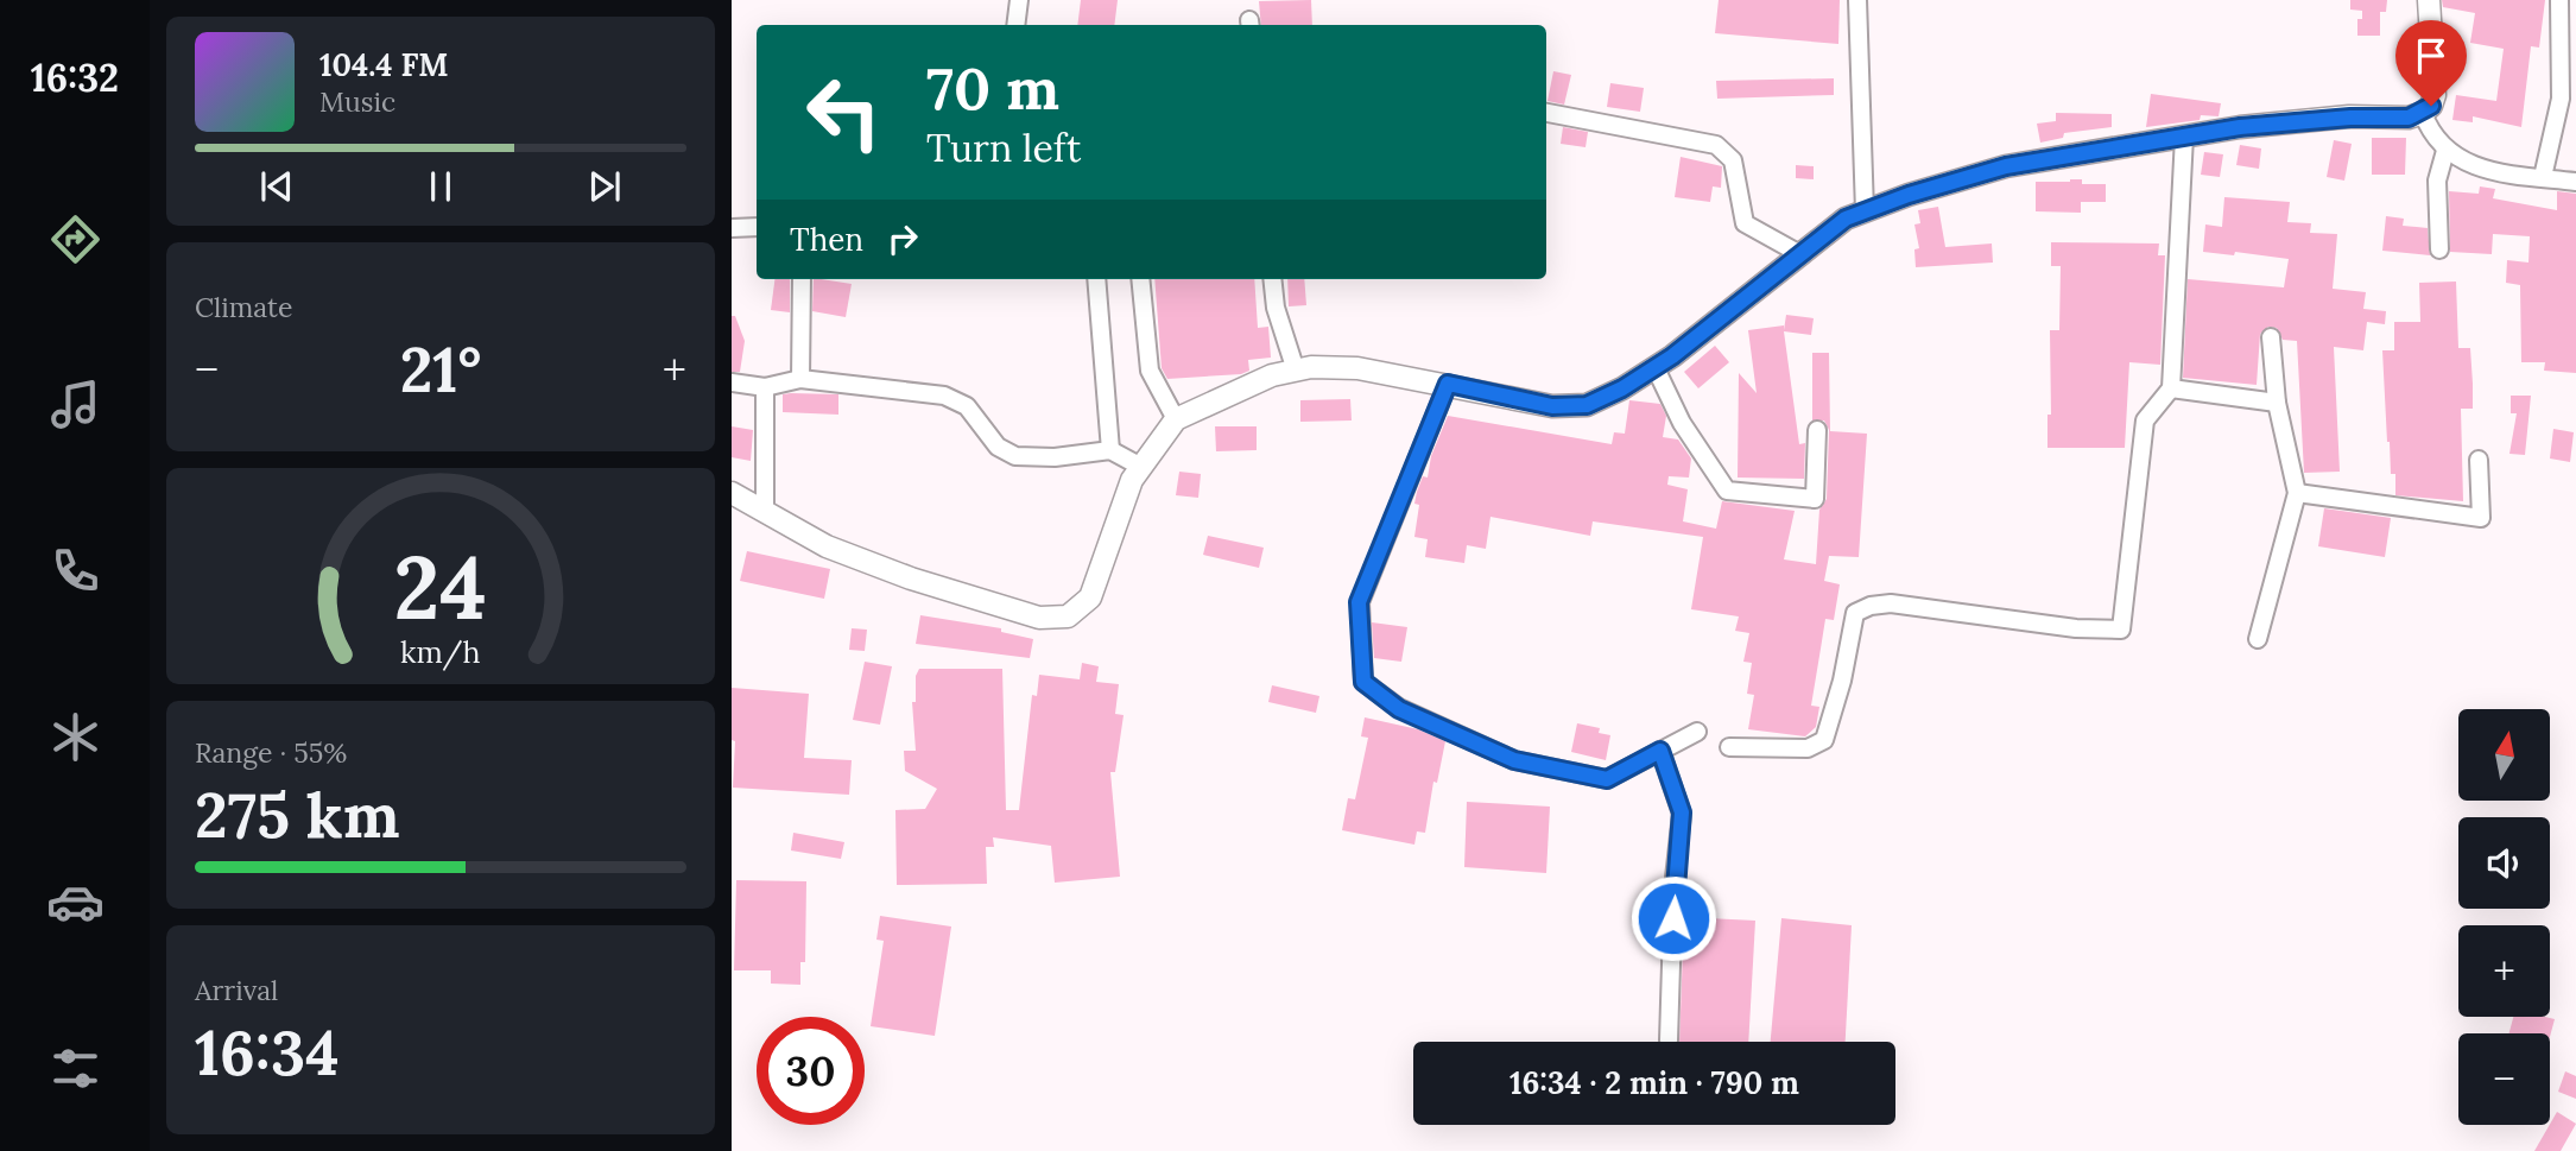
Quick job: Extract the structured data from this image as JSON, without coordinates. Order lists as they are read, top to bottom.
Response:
{
  "north": "top",
  "page": {
    "tabs": "16:32",
    "turn": ["70 m", "Turn left"],
    "song": ["104.4 FM", "Music"],
    "then": "Then",
    "tile": [
      "Climate",
      ["Range · 55%", "275 km"],
      ["Arrival", "16:34"]
    ],
    "heat": ["−", "21°", "+"],
    "map_buttons": ["+", "−"],
    "limit": "30",
    "trip": "16:34 · 2 min · 790 m",
    "gauge": ["24", "km/h"]
  }
}
